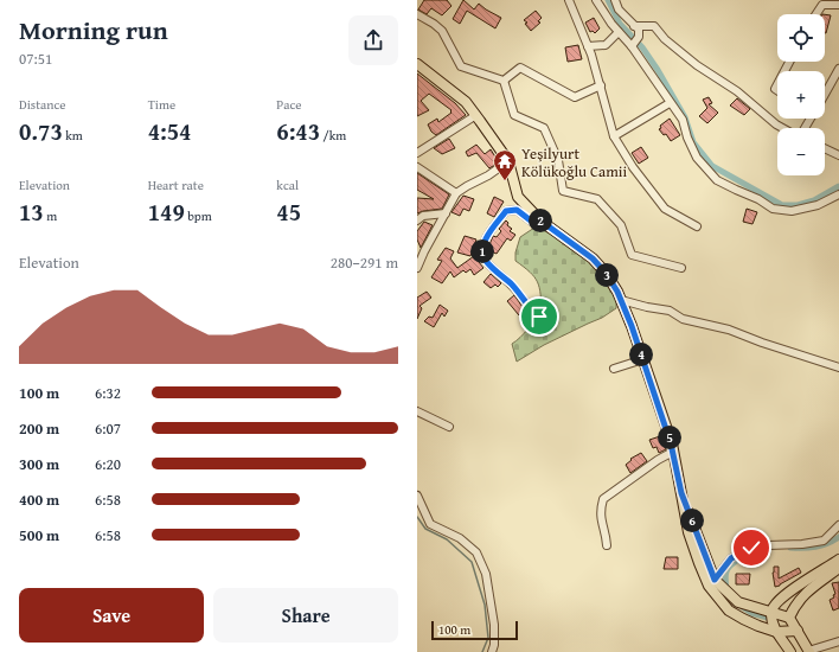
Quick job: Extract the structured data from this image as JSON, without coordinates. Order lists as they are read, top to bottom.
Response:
{
  "places": {
    "temple": ["Yeşilyurt Kölükoğlu Camii"]
  },
  "scale_bar": "100 m",
  "page": {
    "heading": ["Morning run", "07:51"],
    "map_buttons": ["+", "−"],
    "stats": [
      ["Distance", "0.73 km"],
      ["Time", "4:54"],
      ["Pace", "6:43 /km"],
      ["Elevation", "13 m"],
      ["Heart rate", "149 bpm"],
      ["kcal", "45"]
    ],
    "pins": [
      "2",
      "1",
      "3",
      "4",
      "5",
      "6"
    ],
    "chart": ["Elevation", "280–291 m"],
    "list": [
      {
        "name": "100 m",
        "note": "6:32"
      },
      {
        "name": "200 m",
        "note": "6:07"
      },
      {
        "name": "300 m",
        "note": "6:20"
      },
      {
        "name": "400 m",
        "note": "6:58"
      },
      {
        "name": "500 m",
        "note": "6:58"
      }
    ],
    "buttons": ["Save", "Share"],
    "scale": "100 m"
  }
}
